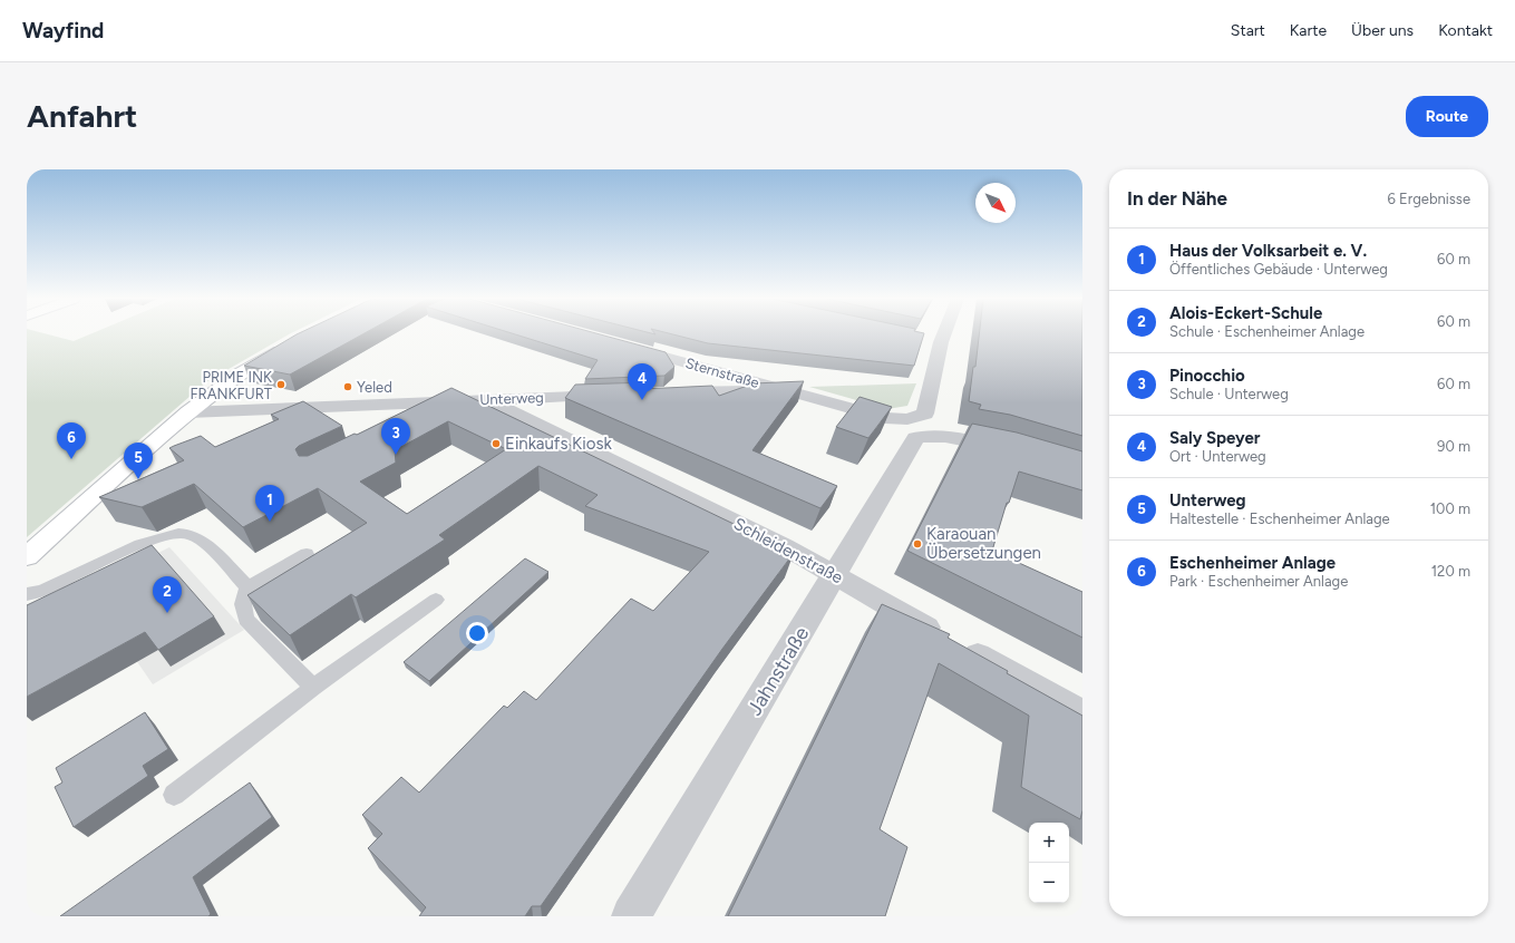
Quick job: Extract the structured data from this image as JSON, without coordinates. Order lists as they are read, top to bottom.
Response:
{
  "streets": {
    "street": [
      "Sternstraße",
      "Unterweg",
      "Schleidenstraße",
      "Jahnstraße"
    ]
  },
  "crossings": [
    ["Unterweg", "Schleidenstraße"],
    ["Schleidenstraße", "Jahnstraße"]
  ],
  "places": [
    "PRIME INK FRANKFURT",
    "Yeled",
    "Einkaufs Kiosk",
    "Karaouan Übersetzungen"
  ],
  "north": "bottom right",
  "page": {
    "header": "Wayfind",
    "nav": [
      "Start",
      "Karte",
      "Über uns",
      "Kontakt"
    ],
    "buttons": "Route",
    "title": "Anfahrt",
    "heading": ["In der Nähe", "6 Ergebnisse"],
    "list": [
      {
        "mark": "1",
        "name": "Haus der Volksarbeit e. V.",
        "note": "Öffentliches Gebäude · Unterweg",
        "value": "60 m"
      },
      {
        "mark": "2",
        "name": "Alois-Eckert-Schule",
        "note": "Schule · Eschenheimer Anlage",
        "value": "60 m"
      },
      {
        "mark": "3",
        "name": "Pinocchio",
        "note": "Schule · Unterweg",
        "value": "60 m"
      },
      {
        "mark": "4",
        "name": "Saly Speyer",
        "note": "Ort · Unterweg",
        "value": "90 m"
      },
      {
        "mark": "5",
        "name": "Unterweg",
        "note": "Haltestelle · Eschenheimer Anlage",
        "value": "100 m"
      },
      {
        "mark": "6",
        "name": "Eschenheimer Anlage",
        "note": "Park · Eschenheimer Anlage",
        "value": "120 m"
      }
    ],
    "pins": [
      "4",
      "3",
      "6",
      "5",
      "1",
      "2"
    ],
    "map_buttons": ["+", "−"]
  }
}
